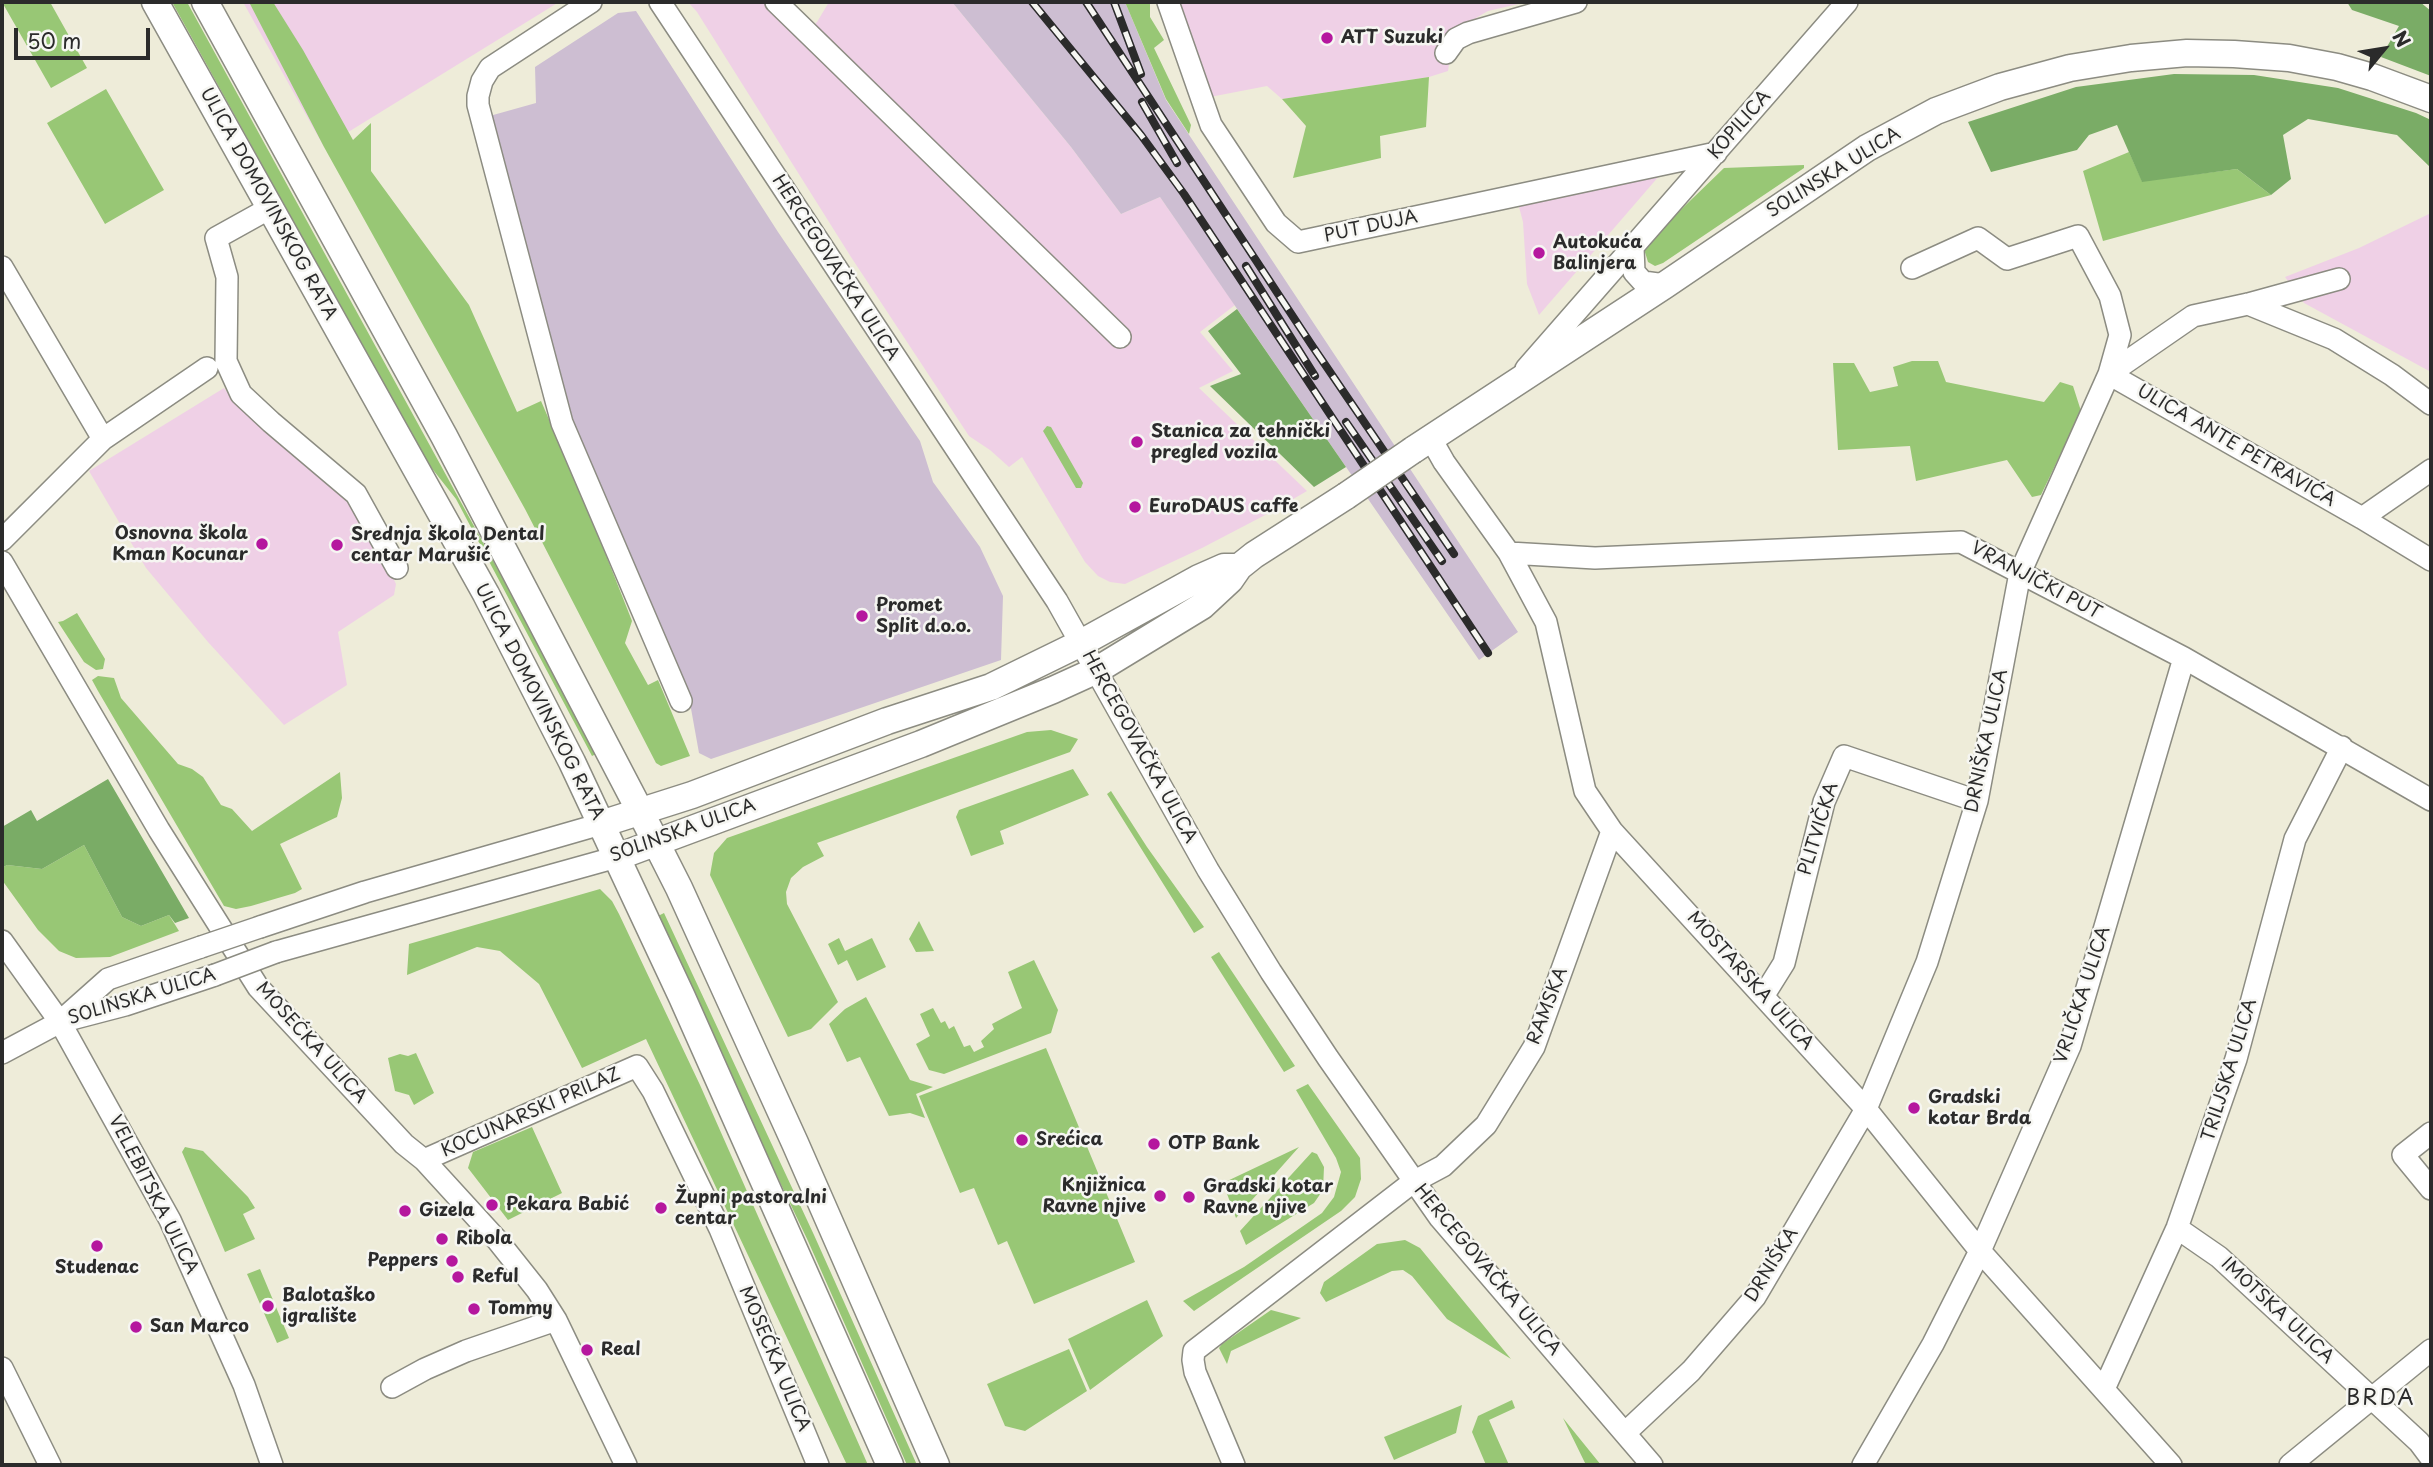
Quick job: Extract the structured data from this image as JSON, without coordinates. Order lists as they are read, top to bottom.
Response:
{
  "streets": {
    "main road": ["SOLINSKA ULICA", "ULICA DOMOVINSKOG RATA"],
    "street": [
      "KOPILICA",
      "PUT DUJA",
      "HERCEGOVAČKA ULICA",
      "ULICA ANTE PETRAVIĆA",
      "VRANJIČKI PUT",
      "DRNIŠKA ULICA",
      "PLITVIČKA",
      "MOSTARSKA ULICA",
      "VRLIČKA ULICA",
      "RAMSKA",
      "MOSEĆKA ULICA",
      "TRILJSKA ULICA",
      "KOCUNARSKI PRILAZ",
      "VELEBITSKA ULICA",
      "DRNIŠKA",
      "IMOTSKA ULICA"
    ]
  },
  "crossings": [
    ["KOPILICA", "SOLINSKA ULICA"],
    ["KOPILICA", "PUT DUJA"],
    ["SOLINSKA ULICA", "ULICA DOMOVINSKOG RATA"],
    ["SOLINSKA ULICA", "HERCEGOVAČKA ULICA"],
    ["SOLINSKA ULICA", "MOSTARSKA ULICA"],
    ["SOLINSKA ULICA", "VELEBITSKA ULICA"],
    ["HERCEGOVAČKA ULICA", "RAMSKA"],
    ["HERCEGOVAČKA ULICA", "DRNIŠKA"],
    ["ULICA ANTE PETRAVIĆA", "DRNIŠKA ULICA"],
    ["VRANJIČKI PUT", "DRNIŠKA ULICA"],
    ["VRANJIČKI PUT", "MOSTARSKA ULICA"],
    ["VRANJIČKI PUT", "VRLIČKA ULICA"],
    ["VRANJIČKI PUT", "TRILJSKA ULICA"],
    ["DRNIŠKA ULICA", "PLITVIČKA"],
    ["DRNIŠKA ULICA", "MOSTARSKA ULICA"],
    ["DRNIŠKA ULICA", "DRNIŠKA"],
    ["PLITVIČKA", "MOSTARSKA ULICA"],
    ["MOSTARSKA ULICA", "VRLIČKA ULICA"],
    ["MOSTARSKA ULICA", "RAMSKA"],
    ["MOSTARSKA ULICA", "TRILJSKA ULICA"],
    ["MOSTARSKA ULICA", "DRNIŠKA"],
    ["MOSEĆKA ULICA", "KOCUNARSKI PRILAZ"],
    ["TRILJSKA ULICA", "IMOTSKA ULICA"]
  ],
  "districts": ["BRDA"],
  "places": [
    "ATT Suzuki",
    "Autokuća Balinjera",
    "Stanica za tehnički pregled vozila",
    "EuroDAUS caffe",
    "Osnovna škola Kman Kocunar",
    "Srednja škola Dental centar Marušić",
    "Promet Split d.o.o.",
    "Gradski kotar Brda",
    "Srećica",
    "OTP Bank",
    "Knjižnica Ravne njive",
    "Gradski kotar Ravne njive",
    "Pekara Babić",
    "Župni pastoralni centar",
    "Gizela",
    "Ribola",
    "Studenac",
    "Peppers",
    "Reful",
    "Balotaško igralište",
    "Tommy",
    "San Marco",
    "Real"
  ],
  "scale_bar": "50 m",
  "north": "top right"
}
